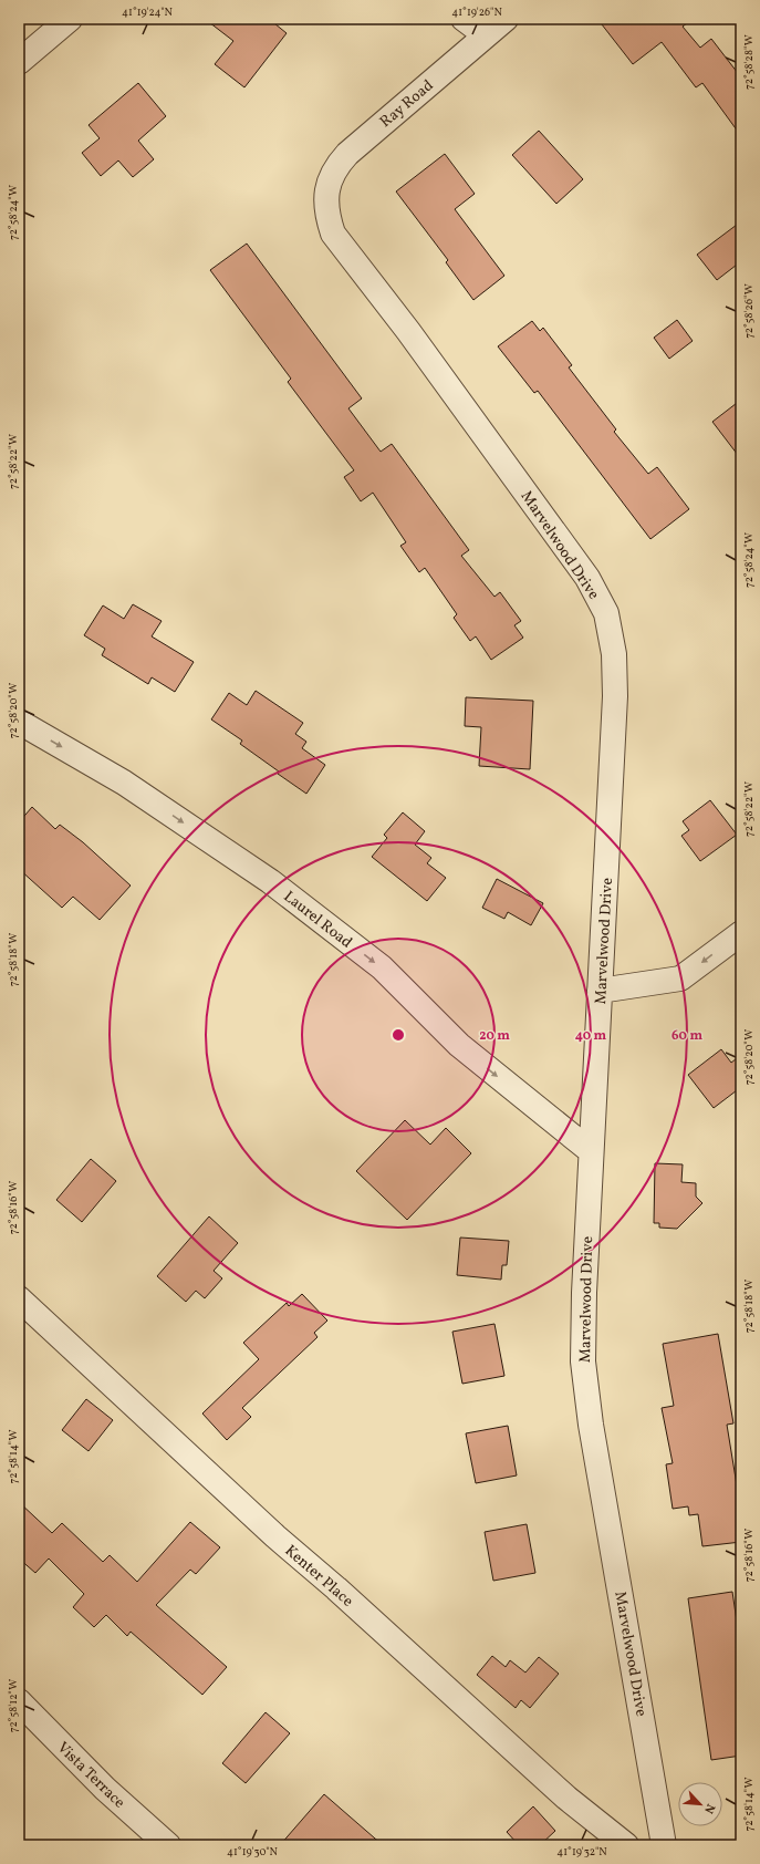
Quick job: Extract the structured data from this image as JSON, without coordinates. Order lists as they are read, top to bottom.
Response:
{
  "streets": {
    "street": [
      "Ray Road",
      "Marvelwood Drive",
      "Laurel Road",
      "Kenter Place",
      "Vista Terrace"
    ]
  },
  "crossings": [
    ["Ray Road", "Marvelwood Drive"],
    ["Marvelwood Drive", "Laurel Road"]
  ],
  "one_way": ["Laurel Road"],
  "north": "bottom right",
  "coordinates": [
    "41°19'24\"N",
    "41°19'26\"N",
    "72°58'28\"W",
    "72°58'24\"W",
    "72°58'26\"W",
    "72°58'22\"W",
    "72°58'20\"W",
    "72°58'18\"W",
    "72°58'16\"W",
    "72°58'14\"W",
    "72°58'12\"W",
    "41°19'30\"N",
    "41°19'32\"N"
  ],
  "rings": ["20 m", "40 m", "60 m"]
}
